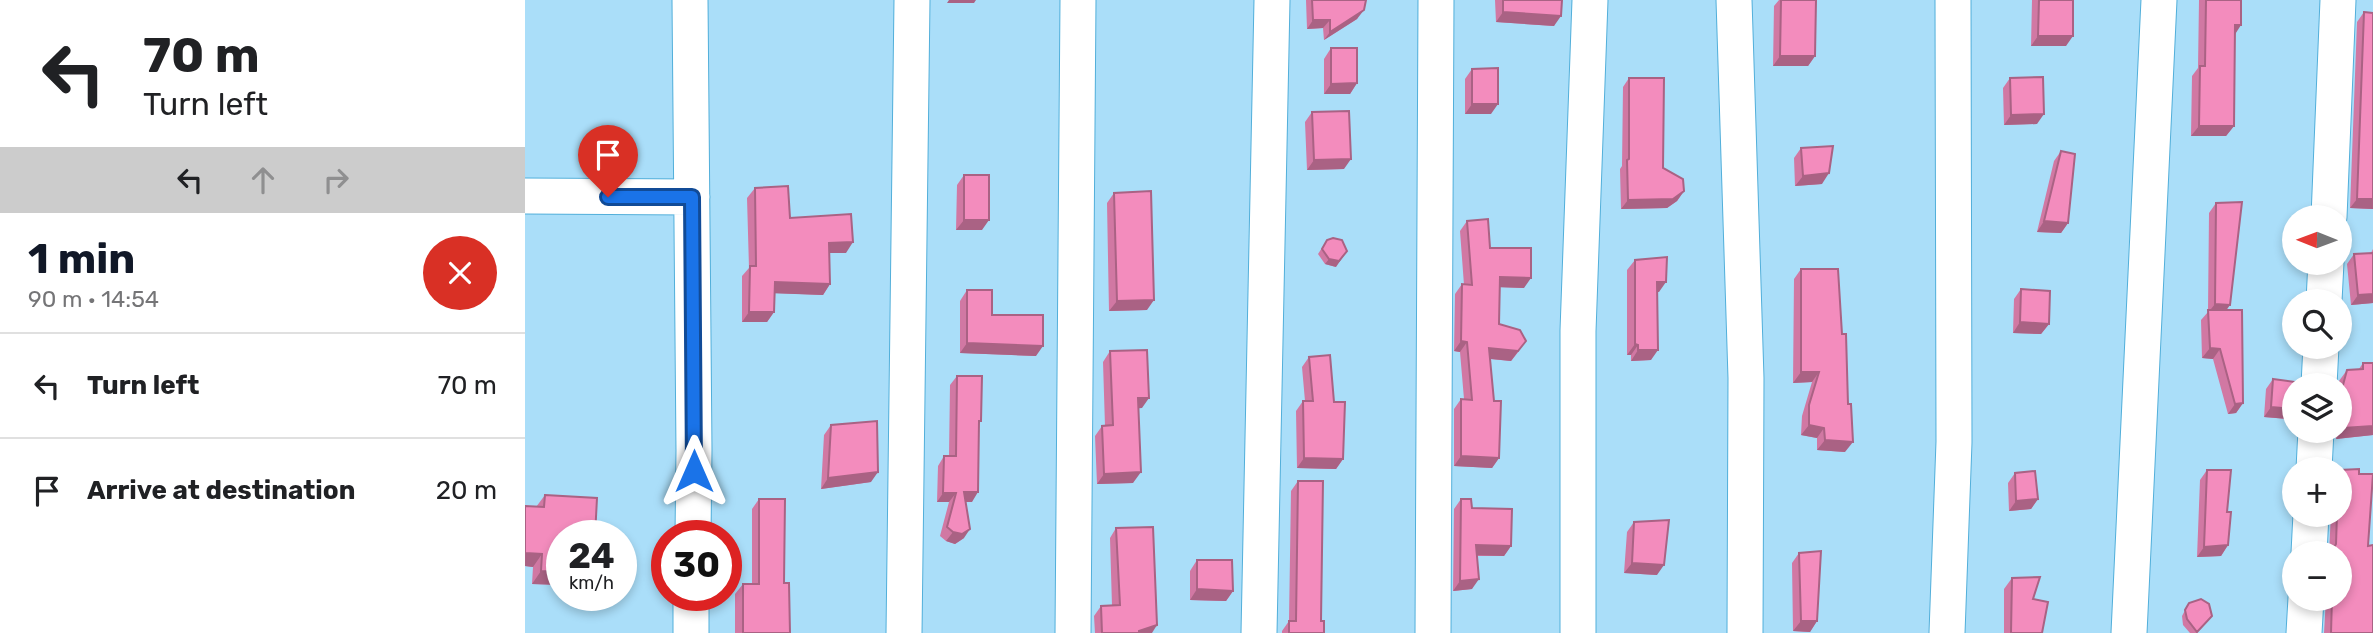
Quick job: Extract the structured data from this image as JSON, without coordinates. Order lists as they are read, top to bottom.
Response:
{
  "north": "left",
  "page": {
    "turn": ["70 m", "Turn left"],
    "map_buttons": ["+", "−"],
    "heading": ["1 min", "90 m · 14:54"],
    "list": [
      {
        "name": "Turn left",
        "value": "70 m"
      },
      {
        "name": "Arrive at destination",
        "value": "20 m"
      }
    ],
    "speed": "24 km/h",
    "limit": "30"
  }
}
